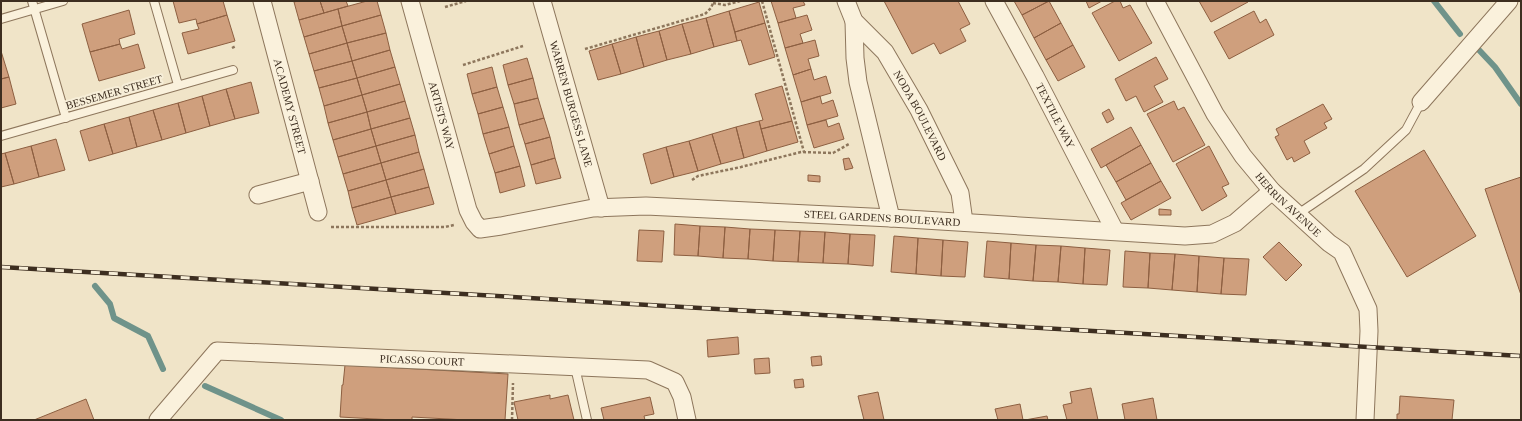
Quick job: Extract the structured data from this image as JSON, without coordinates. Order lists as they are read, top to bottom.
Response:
{
  "streets": {
    "street": [
      "WARREN BURGESS LANE",
      "ACADEMY STREET",
      "ARTISTS WAY",
      "NODA BOULEVARD",
      "TEXTILE WAY",
      "HERRIN AVENUE",
      "STEEL GARDENS BOULEVARD",
      "PICASSO COURT"
    ],
    "lane": ["BESSEMER STREET"]
  },
  "crossings": [
    ["WARREN BURGESS LANE", "STEEL GARDENS BOULEVARD"],
    ["ARTISTS WAY", "STEEL GARDENS BOULEVARD"],
    ["NODA BOULEVARD", "STEEL GARDENS BOULEVARD"],
    ["TEXTILE WAY", "STEEL GARDENS BOULEVARD"],
    ["HERRIN AVENUE", "STEEL GARDENS BOULEVARD"]
  ]
}
